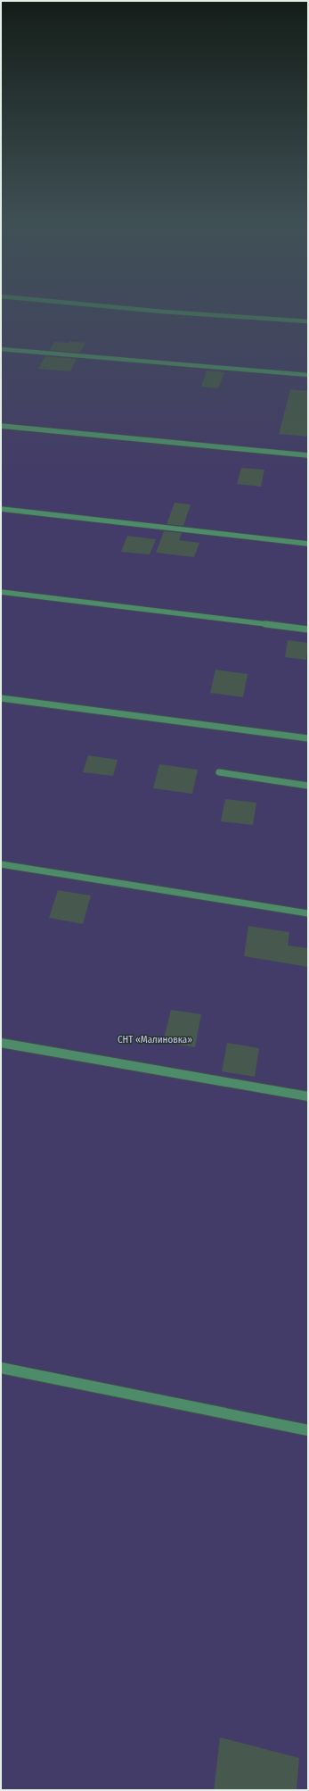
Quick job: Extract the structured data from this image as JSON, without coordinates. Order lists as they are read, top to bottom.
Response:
{
  "parks": ["СНТ «Малиновка»"]
}
